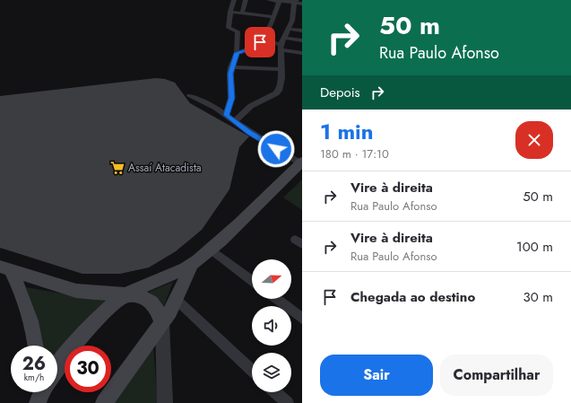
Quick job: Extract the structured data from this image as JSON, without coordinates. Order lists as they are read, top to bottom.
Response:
{
  "places": {
    "supermarket": ["Assaí Atacadista"]
  },
  "north": "right",
  "page": {
    "turn": ["50 m", "Rua Paulo Afonso"],
    "then": "Depois",
    "heading": ["1 min", "180 m · 17:10"],
    "list": [
      {
        "name": "Vire à direita",
        "note": "Rua Paulo Afonso",
        "value": "50 m"
      },
      {
        "name": "Vire à direita",
        "note": "Rua Paulo Afonso",
        "value": "100 m"
      },
      {
        "name": "Chegada ao destino",
        "value": "30 m"
      }
    ],
    "speed": "26 km/h",
    "limit": "30",
    "buttons": ["Sair", "Compartilhar"]
  }
}
